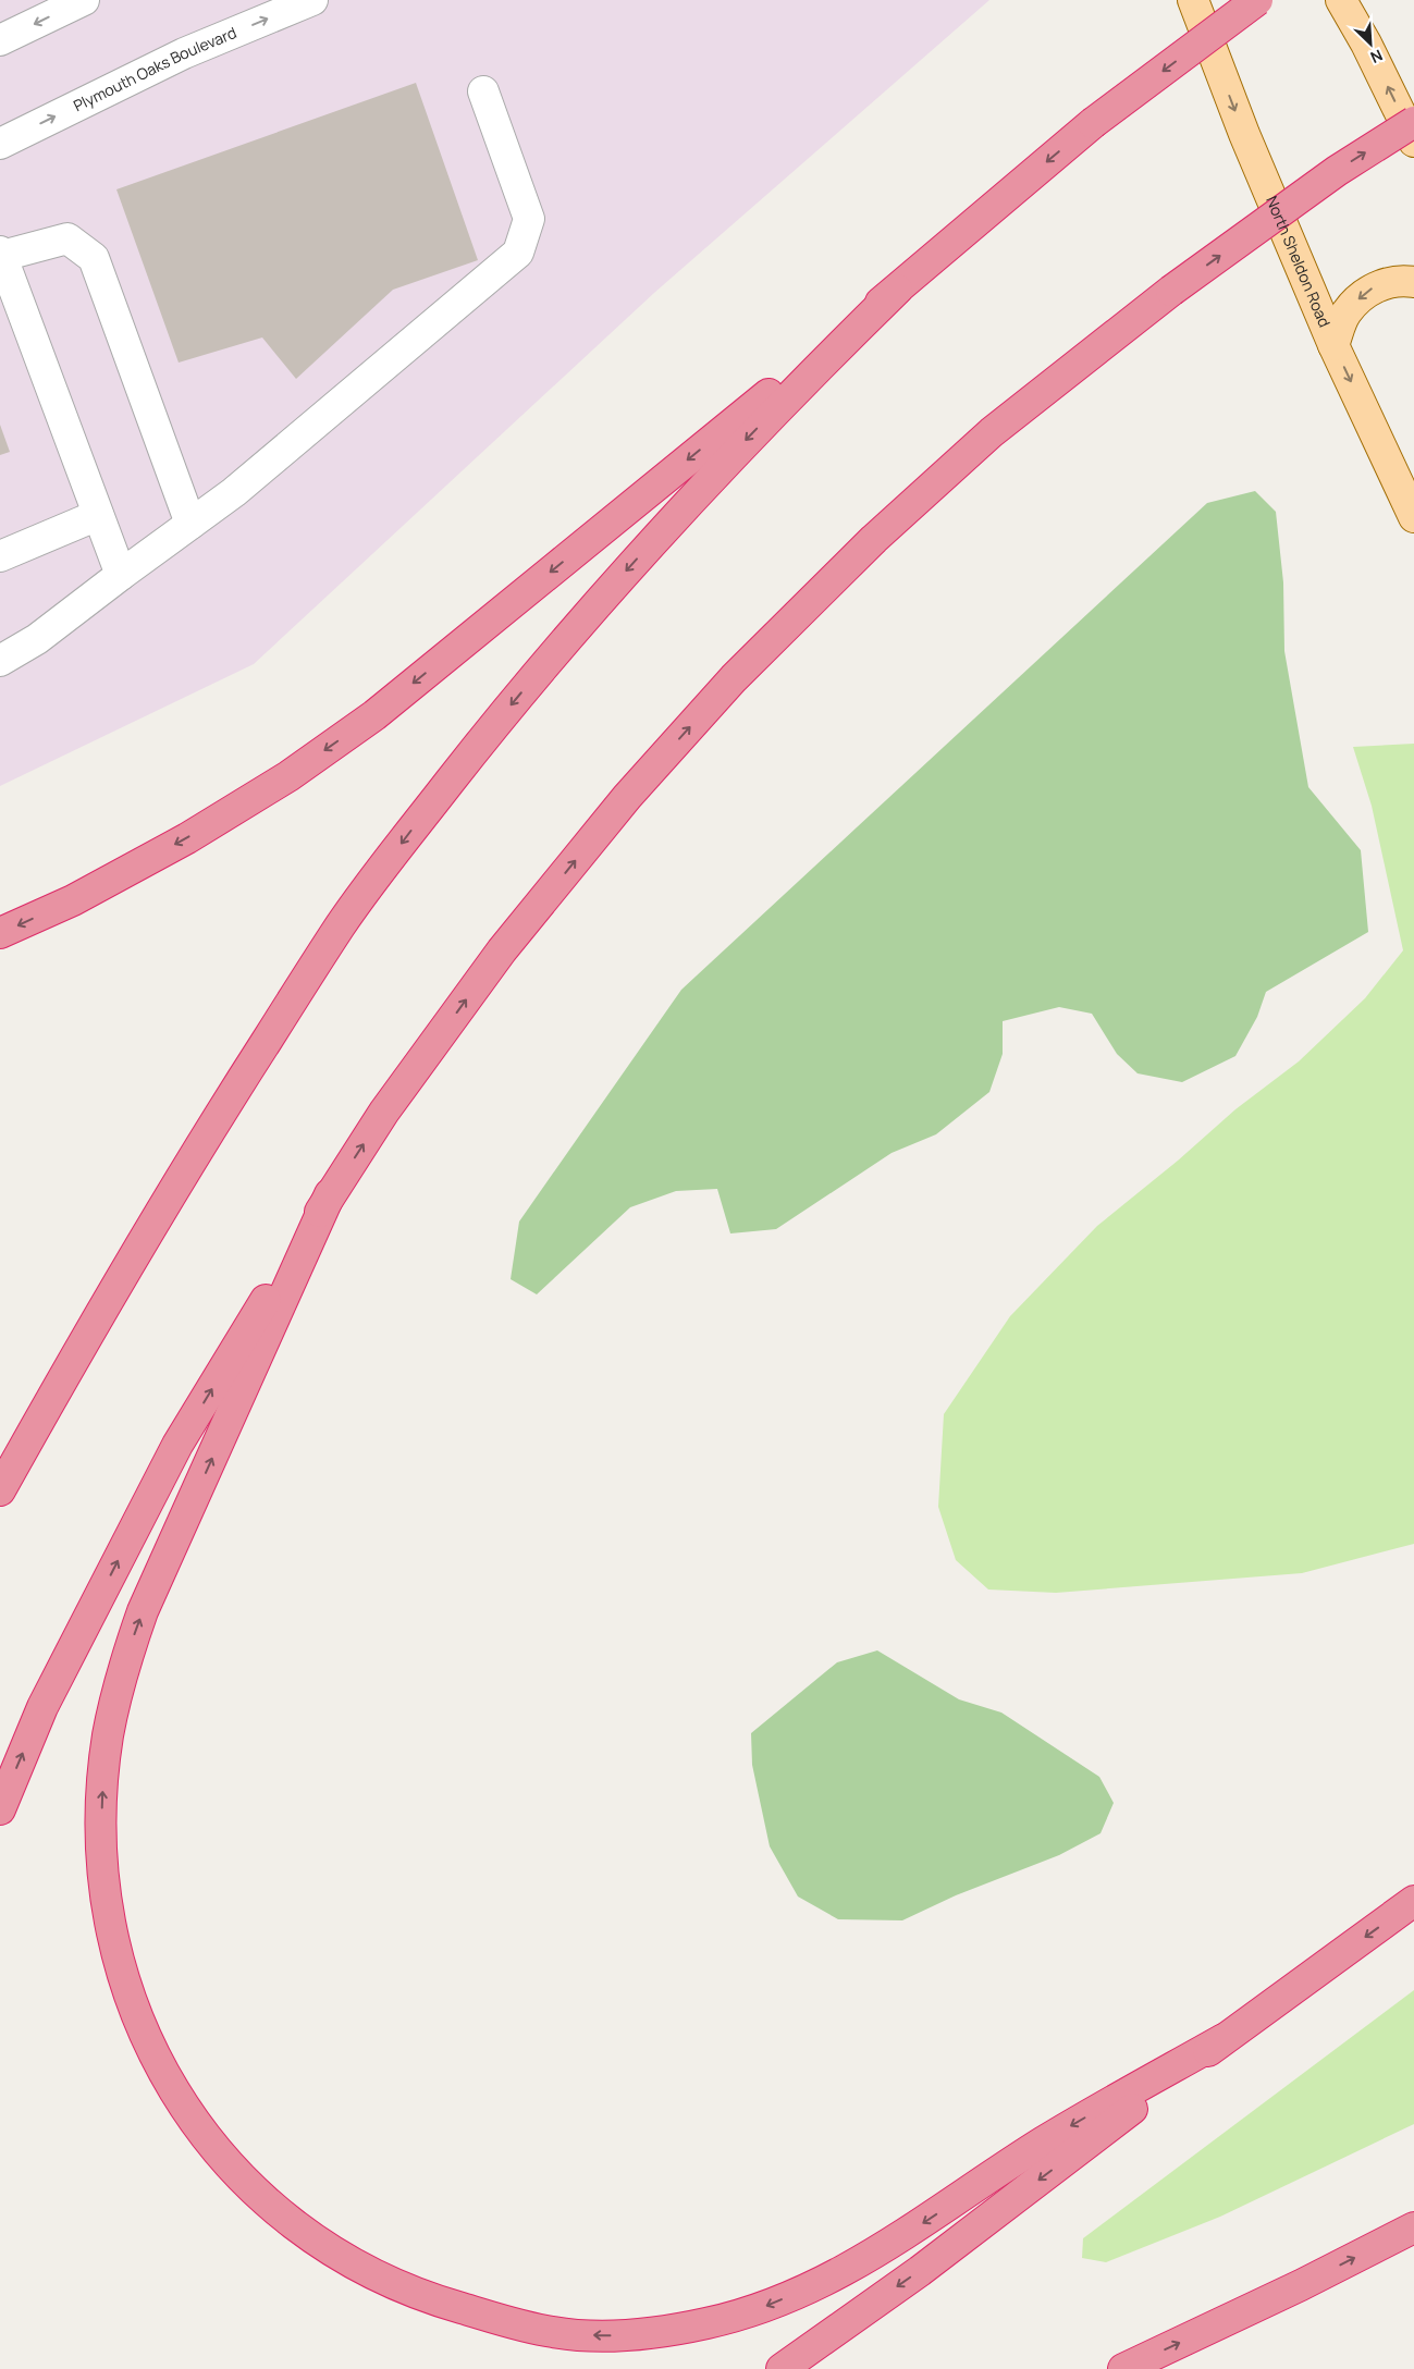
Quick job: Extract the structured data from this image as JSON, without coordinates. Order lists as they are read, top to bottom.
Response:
{
  "streets": {
    "main road": ["North Sheldon Road"],
    "street": ["Plymouth Oaks Boulevard"]
  },
  "one_way": ["Plymouth Oaks Boulevard"],
  "north": "bottom right"
}
